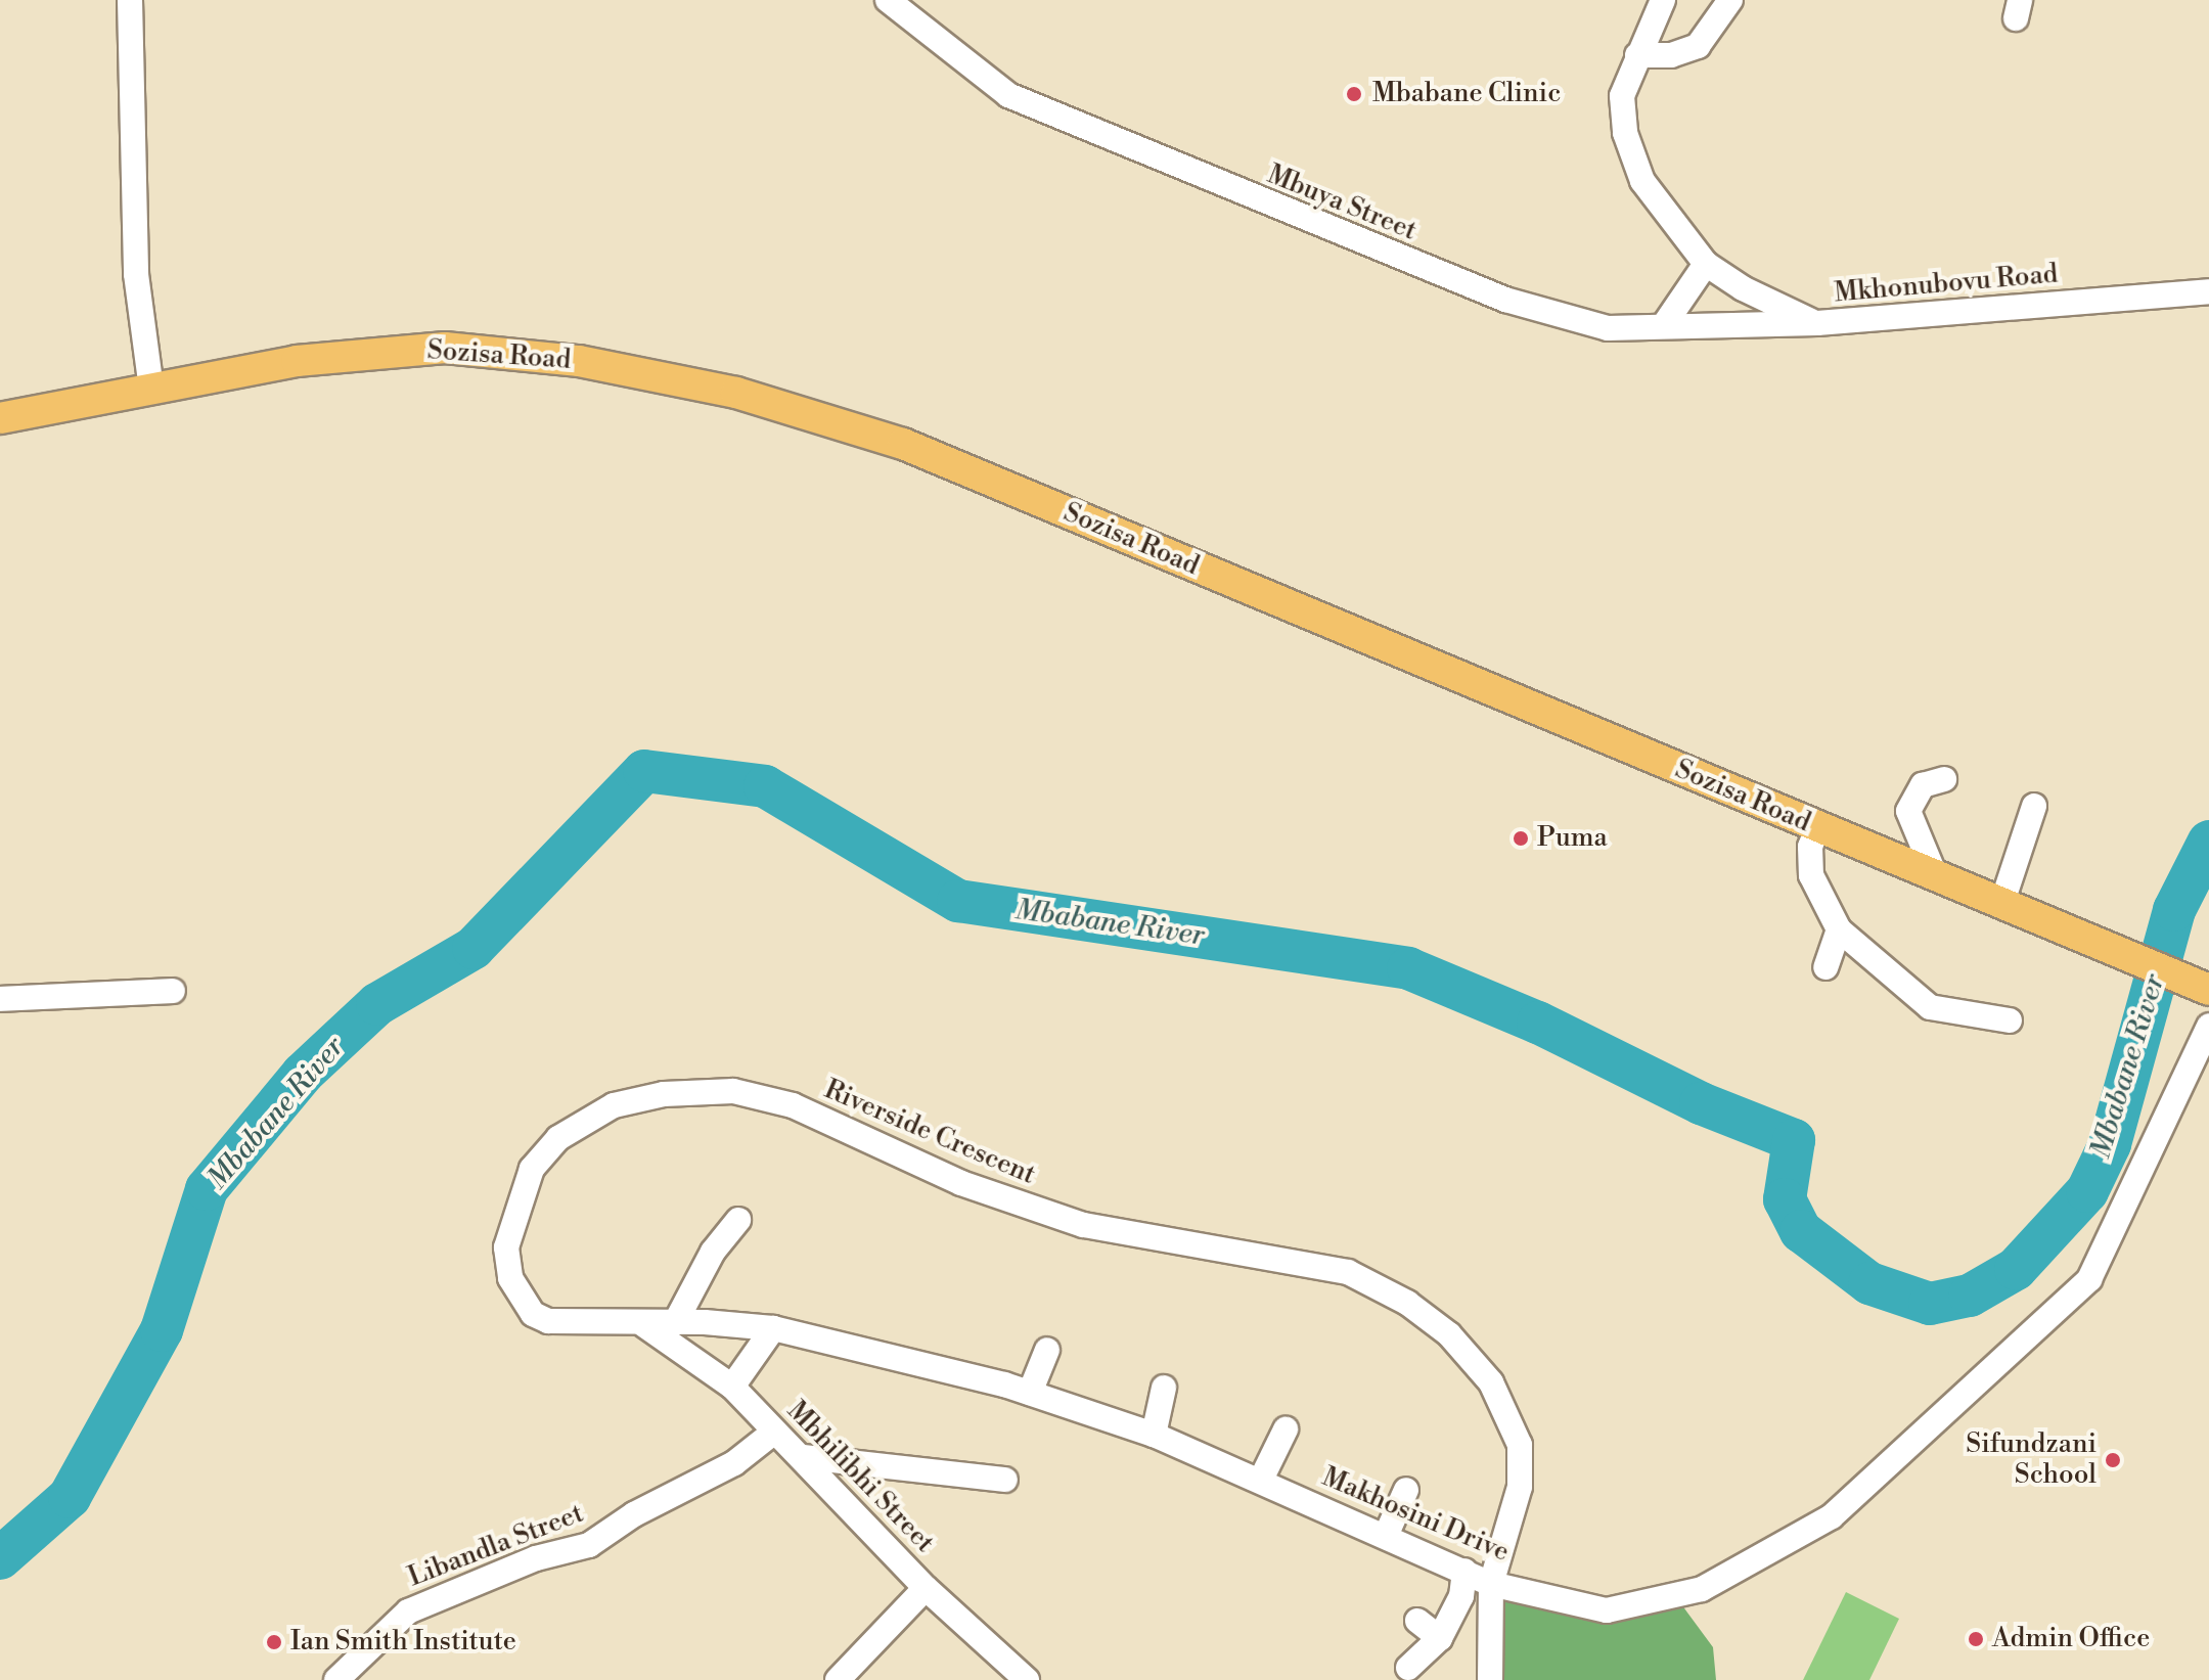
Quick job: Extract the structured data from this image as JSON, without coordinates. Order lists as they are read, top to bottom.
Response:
{
  "streets": {
    "main road": ["Sozisa Road"],
    "street": [
      "Mbuya Street",
      "Mkhonubovu Road",
      "Riverside Crescent",
      "Mbhilibhi Street",
      "Makhosini Drive",
      "Libandla Street"
    ]
  },
  "crossings": [
    ["Mbuya Street", "Mkhonubovu Road"],
    ["Riverside Crescent", "Mbhilibhi Street"],
    ["Riverside Crescent", "Makhosini Drive"],
    ["Mbhilibhi Street", "Makhosini Drive"],
    ["Mbhilibhi Street", "Libandla Street"]
  ],
  "water": ["Mbabane River"],
  "places": [
    "Mbabane Clinic",
    "Puma",
    "Sifundzani School",
    "Admin Office",
    "Ian Smith Institute"
  ]
}
